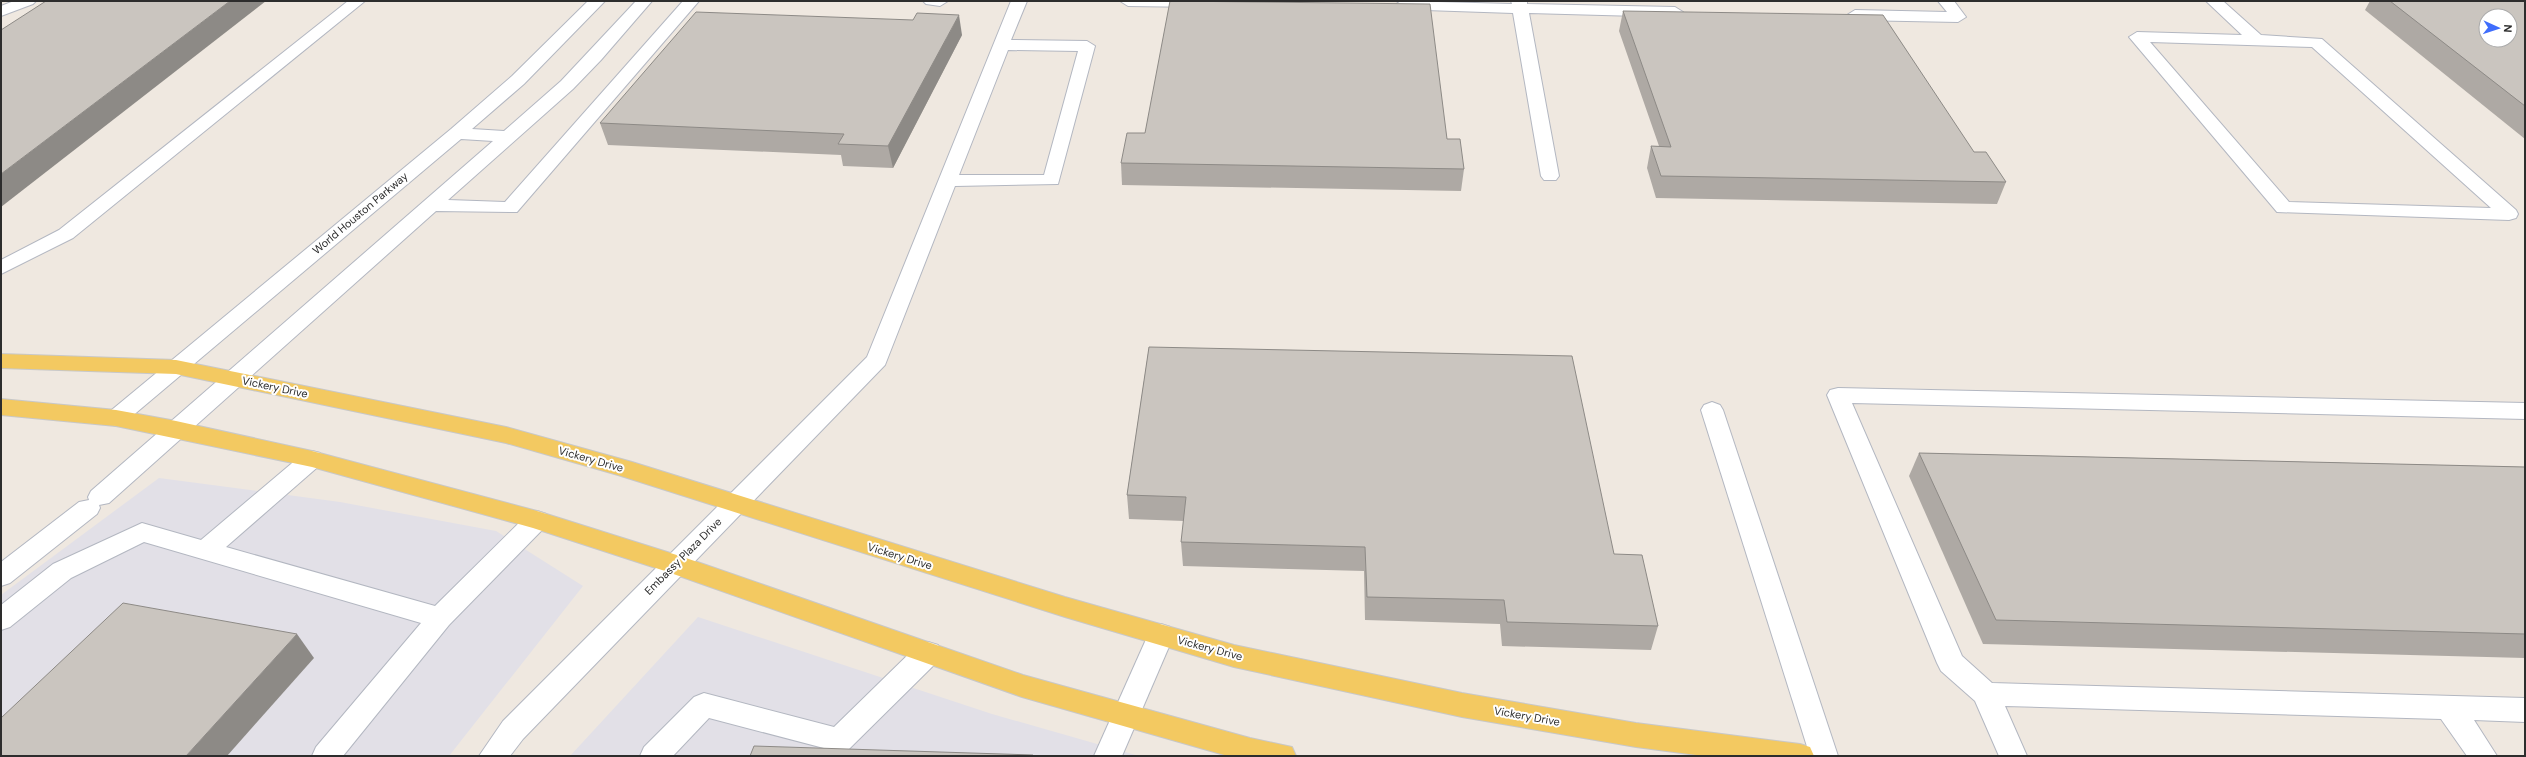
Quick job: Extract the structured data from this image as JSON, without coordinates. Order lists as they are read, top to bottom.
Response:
{
  "streets": {
    "main road": ["Vickery Drive"],
    "street": ["World Houston Parkway", "Embassy Plaza Drive"]
  },
  "crossings": [
    ["World Houston Parkway", "Vickery Drive"],
    ["Vickery Drive", "Embassy Plaza Drive"]
  ],
  "north": "right"
}
